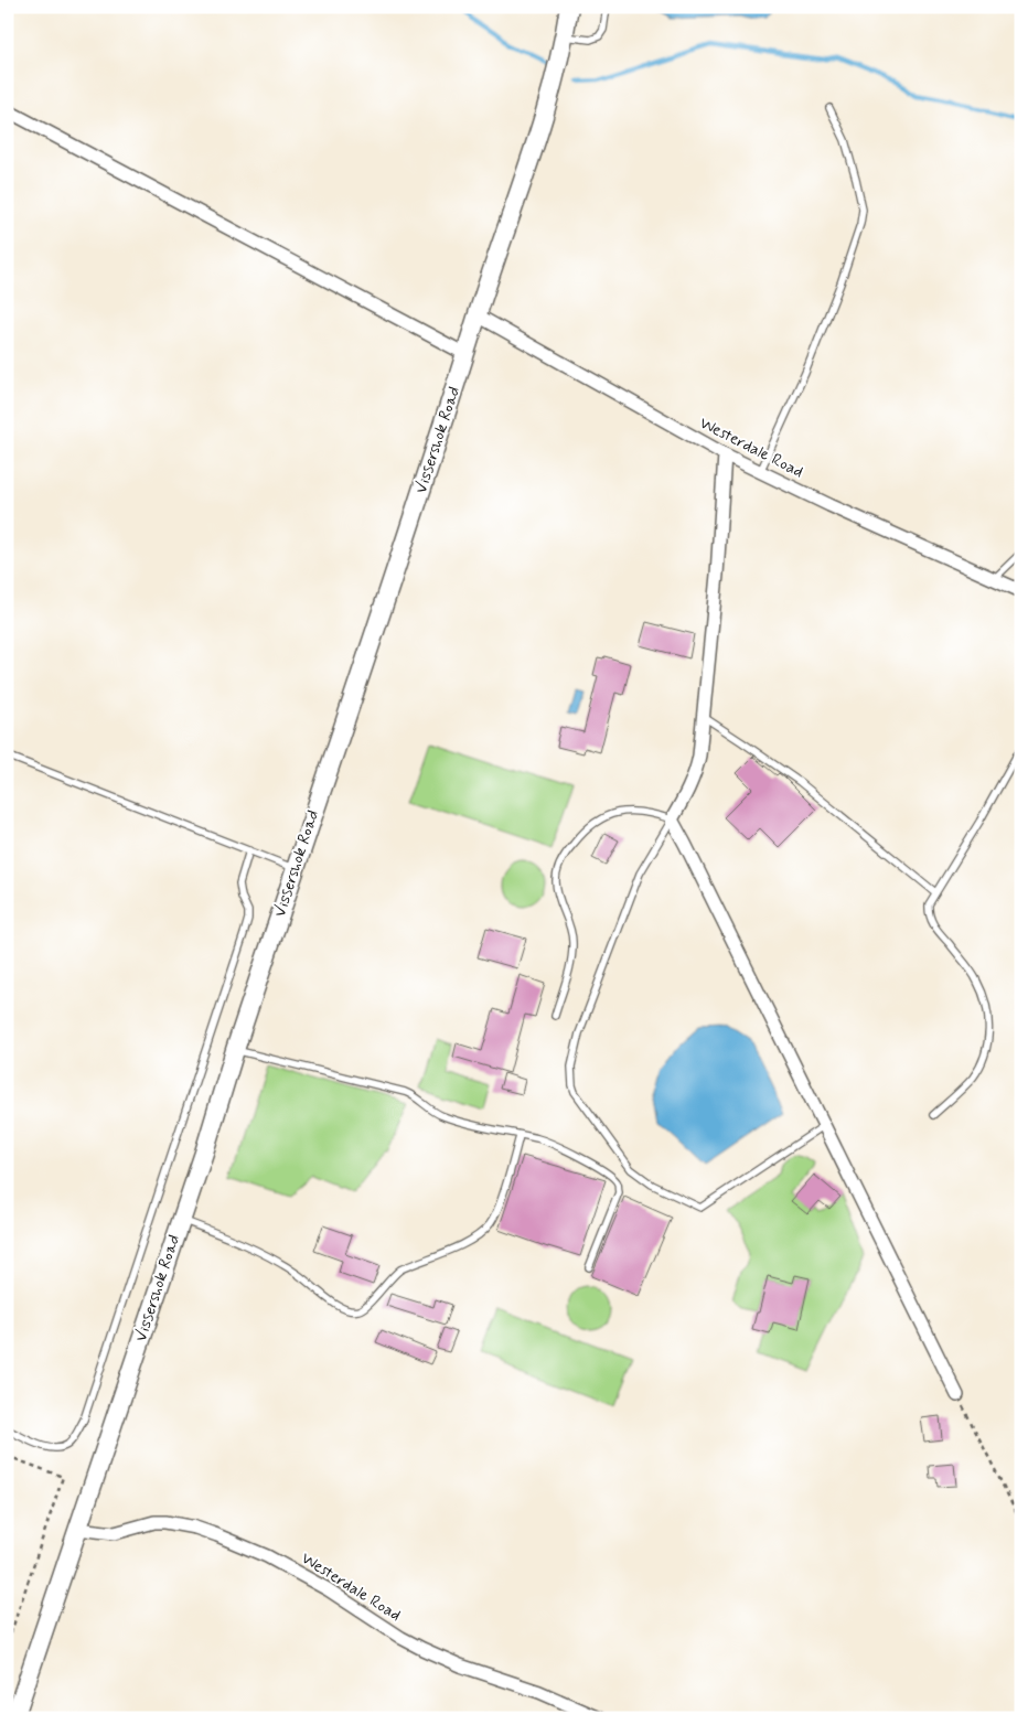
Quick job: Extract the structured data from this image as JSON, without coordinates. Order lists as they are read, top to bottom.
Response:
{
  "streets": {
    "main road": ["Vissershok Road"],
    "street": ["Westerdale Road"]
  },
  "crossings": [
    ["Vissershok Road", "Westerdale Road"]
  ]
}
